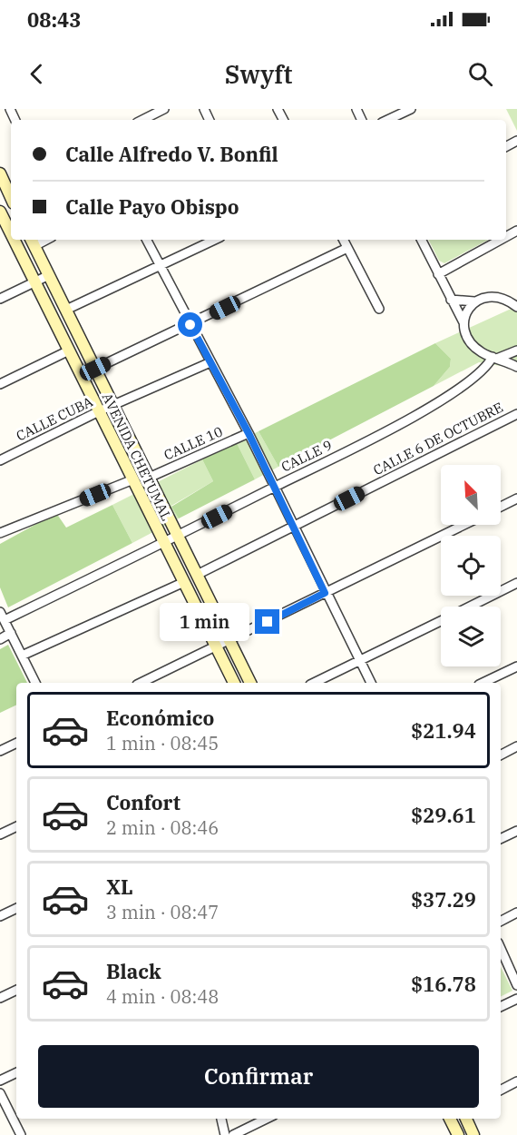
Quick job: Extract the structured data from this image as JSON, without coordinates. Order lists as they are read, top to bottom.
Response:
{
  "streets": {
    "main road": ["AVENIDA CHETUMAL"],
    "street": [
      "CALLE CUBA",
      "CALLE 6 DE OCTUBRE",
      "CALLE 10",
      "CALLE 9"
    ]
  },
  "crossings": [
    ["CALLE CUBA", "AVENIDA CHETUMAL"],
    ["CALLE 6 DE OCTUBRE", "AVENIDA CHETUMAL"],
    ["CALLE 10", "AVENIDA CHETUMAL"],
    ["CALLE 9", "AVENIDA CHETUMAL"]
  ],
  "north": "top left",
  "page": {
    "status": "08:43",
    "header": "Swyft",
    "banner": ["Calle Alfredo V. Bonfil", "Calle Payo Obispo"],
    "bubble": "1 min",
    "list": [
      {
        "name": "Económico",
        "note": "1 min · 08:45",
        "value": "$21.94"
      },
      {
        "name": "Confort",
        "note": "2 min · 08:46",
        "value": "$29.61"
      },
      {
        "name": "XL",
        "note": "3 min · 08:47",
        "value": "$37.29"
      },
      {
        "name": "Black",
        "note": "4 min · 08:48",
        "value": "$16.78"
      }
    ],
    "buttons": "Confirmar"
  }
}
